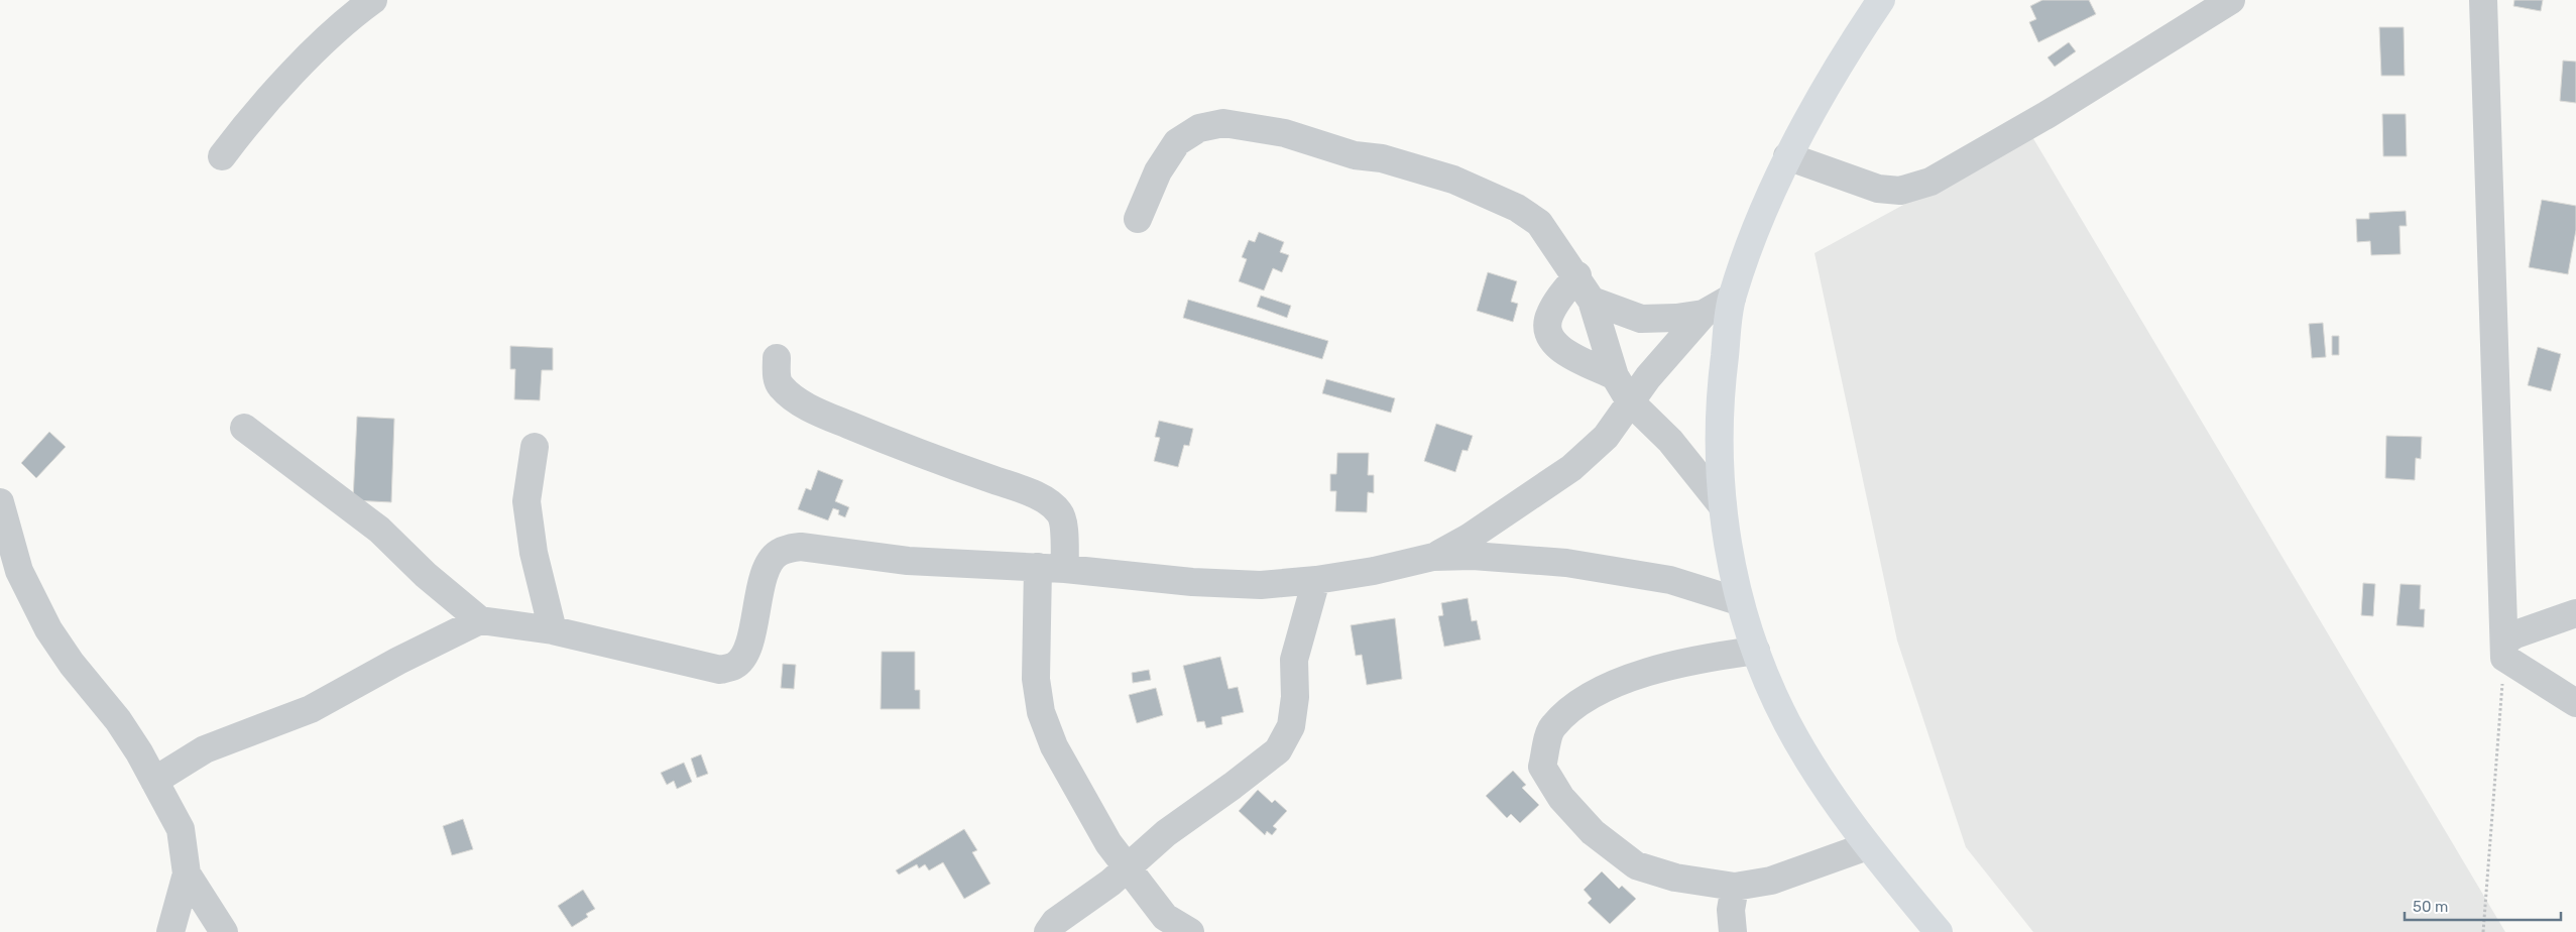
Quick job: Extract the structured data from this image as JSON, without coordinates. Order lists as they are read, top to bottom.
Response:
{
  "scale_bar": "50 m"
}
